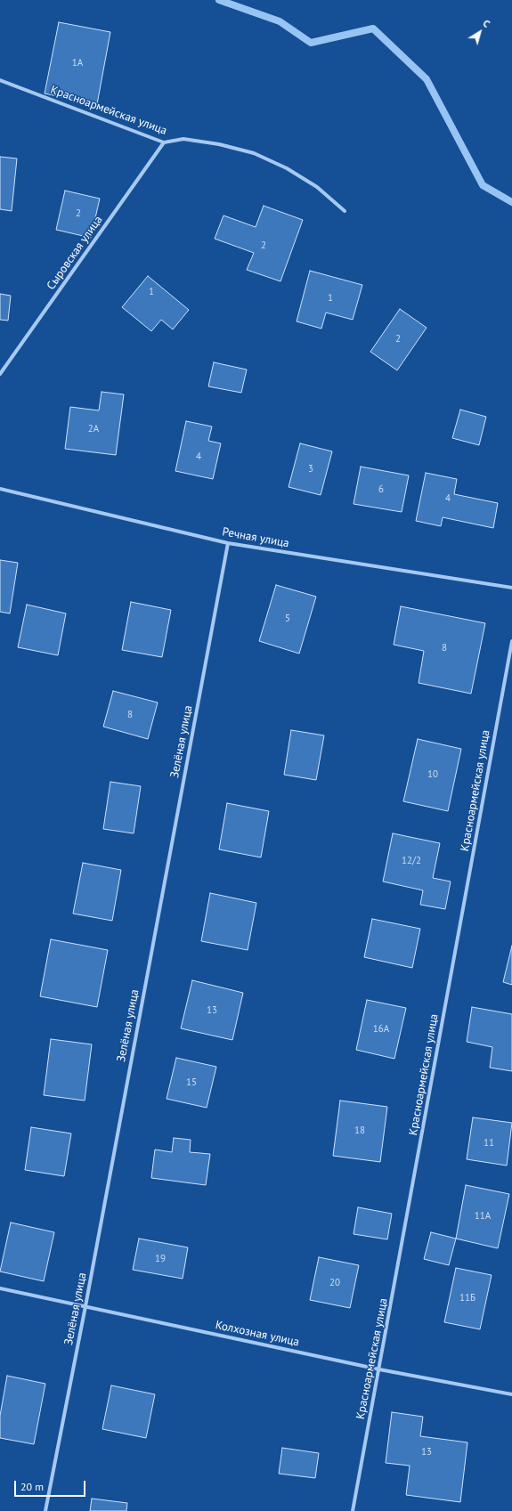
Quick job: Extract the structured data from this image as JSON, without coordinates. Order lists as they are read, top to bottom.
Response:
{
  "streets": {
    "street": [
      "Красноармейская улица",
      "Сыровская улица",
      "Речная улица",
      "Зелёная улица",
      "Колхозная улица"
    ]
  },
  "crossings": [
    ["Красноармейская улица", "Сыровская улица"],
    ["Красноармейская улица", "Колхозная улица"],
    ["Речная улица", "Зелёная улица"],
    ["Зелёная улица", "Колхозная улица"]
  ],
  "house_numbers": [
    "1А",
    "2",
    "2",
    "1",
    "1",
    "2",
    "2А",
    "4",
    "3",
    "6",
    "4",
    "5",
    "8",
    "8",
    "10",
    "12/2",
    "13",
    "16А",
    "15",
    "18",
    "11",
    "11А",
    "19",
    "20",
    "11Б",
    "13"
  ],
  "scale_bar": "20 m",
  "north": "top right"
}
